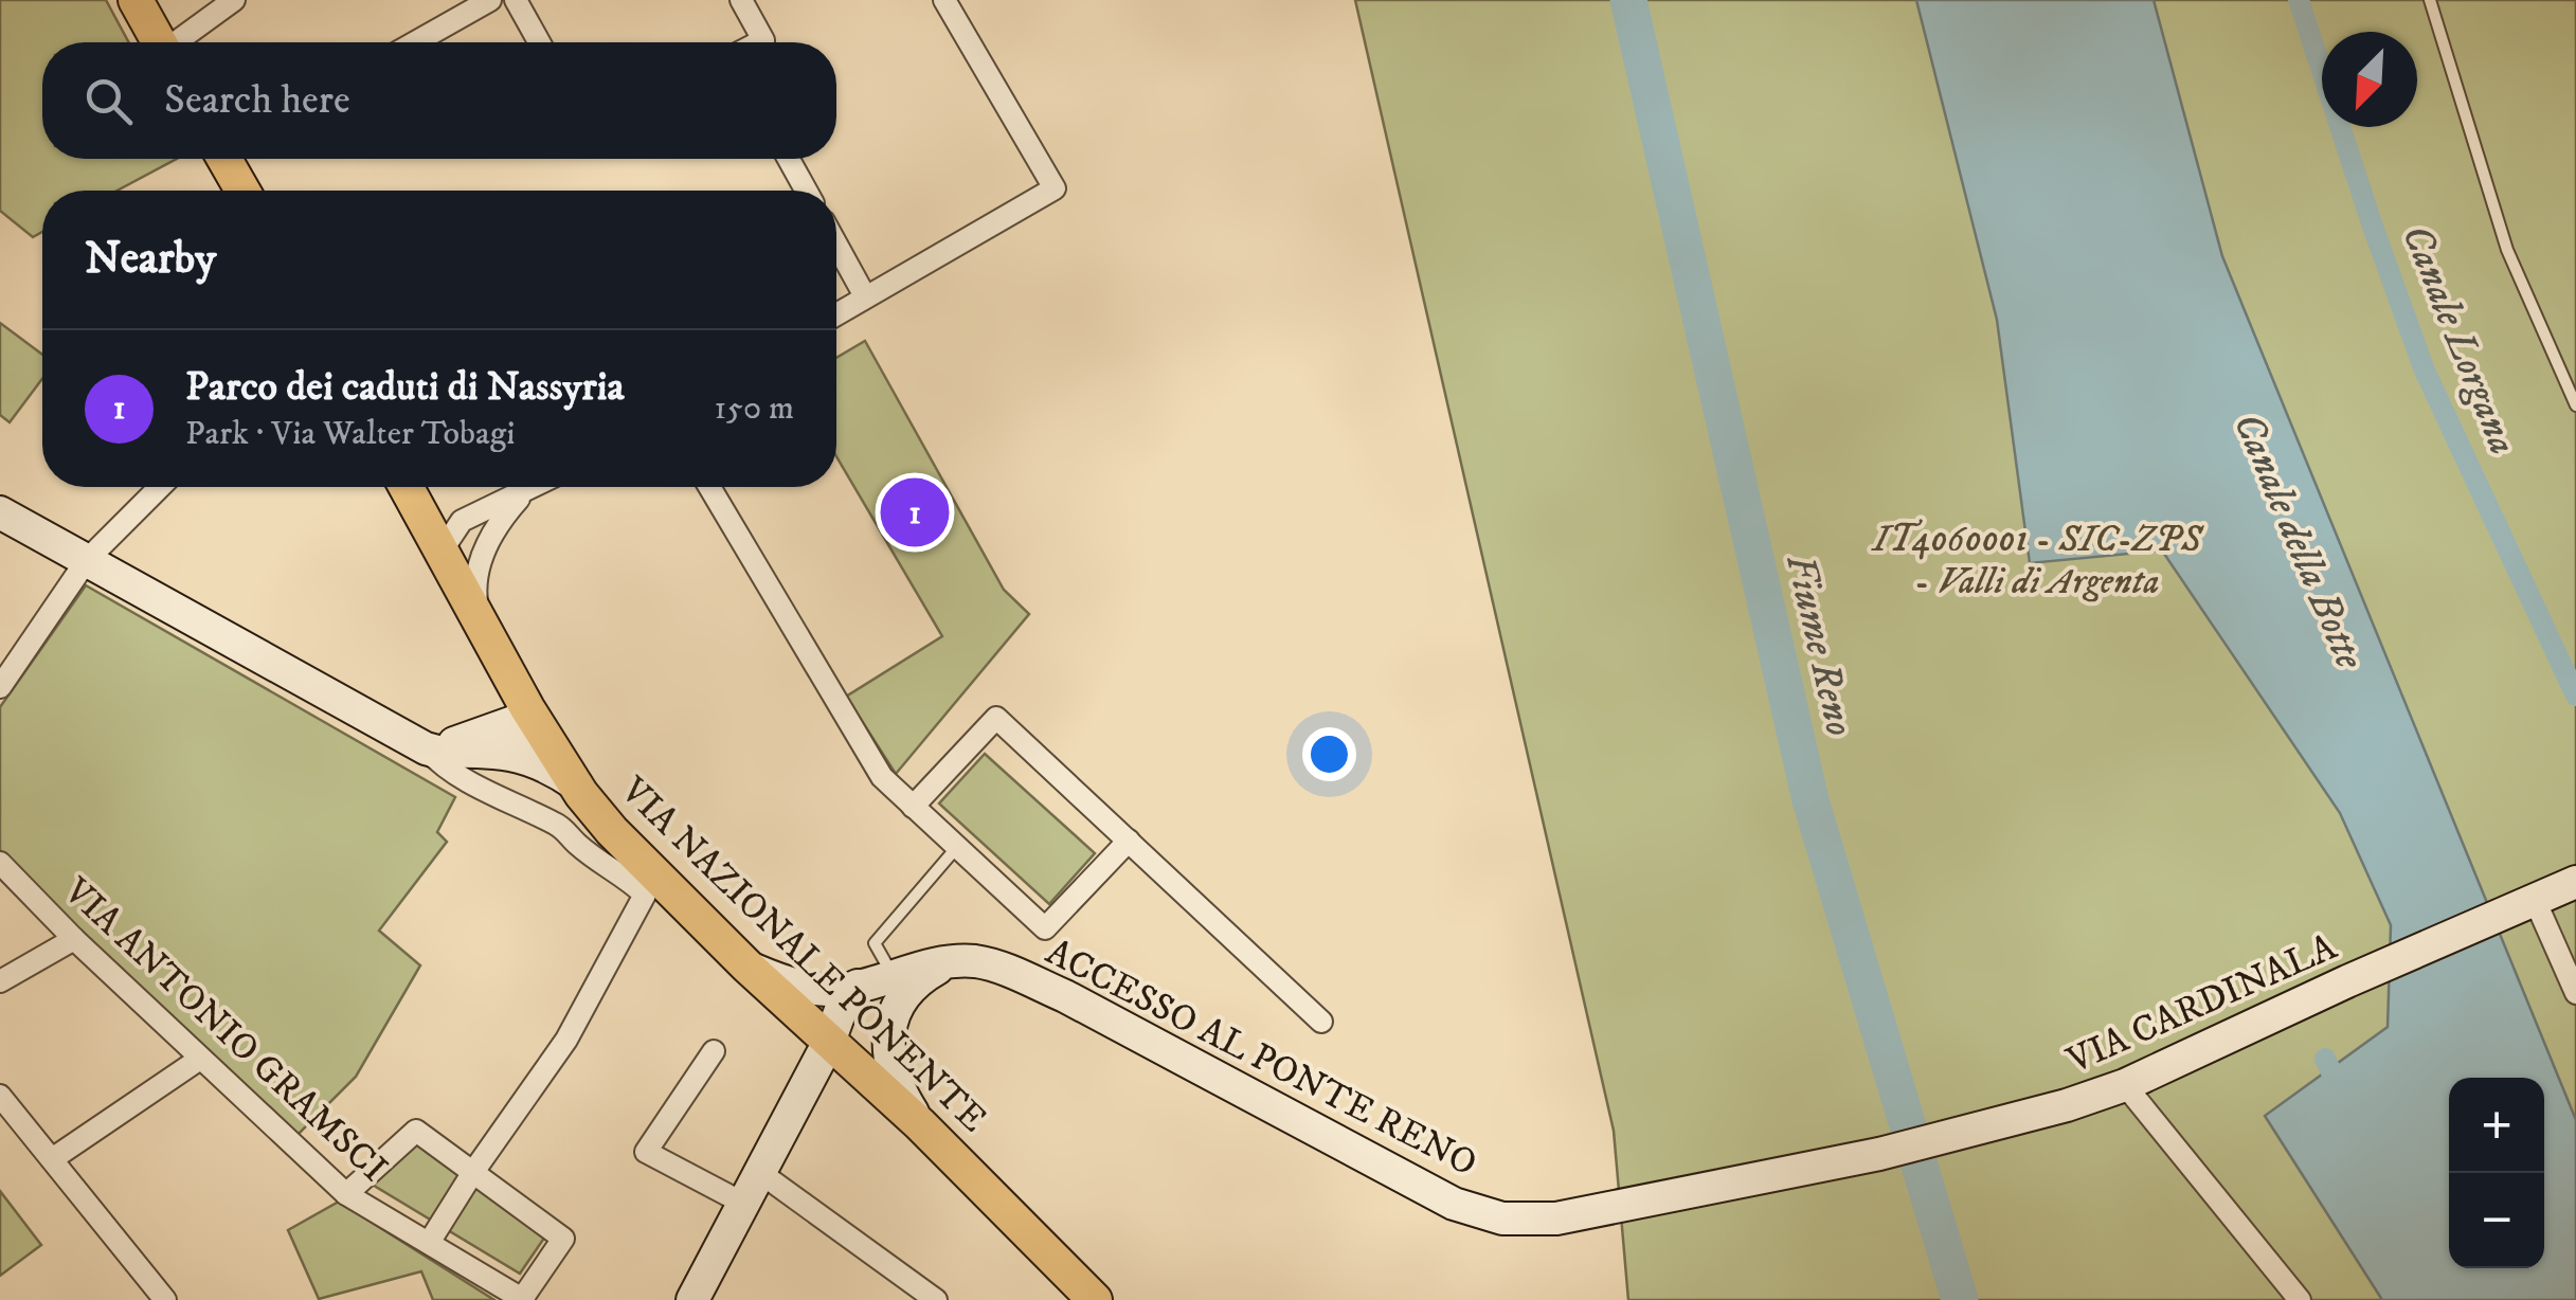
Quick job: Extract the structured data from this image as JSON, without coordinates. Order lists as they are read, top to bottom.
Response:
{
  "streets": {
    "main road": ["VIA NAZIONALE PONENTE", "VIA CARDINALA", "ACCESSO AL PONTE RENO"],
    "street": ["VIA ANTONIO GRAMSCI"]
  },
  "crossings": [
    ["VIA NAZIONALE PONENTE", "ACCESSO AL PONTE RENO"],
    ["VIA CARDINALA", "ACCESSO AL PONTE RENO"]
  ],
  "water": ["Canale Lorgana", "Canale della Botte", "Fiume Reno"],
  "parks": ["IT4060001 - SIC-ZPS - Valli di Argenta"],
  "north": "bottom left",
  "page": {
    "search": "Search here",
    "heading": "Nearby",
    "list": [
      {
        "mark": "1",
        "name": "Parco dei caduti di Nassyria",
        "note": "Park · Via Walter Tobagi",
        "value": "150 m"
      }
    ],
    "pins": "1",
    "map_buttons": ["+", "−"]
  }
}
